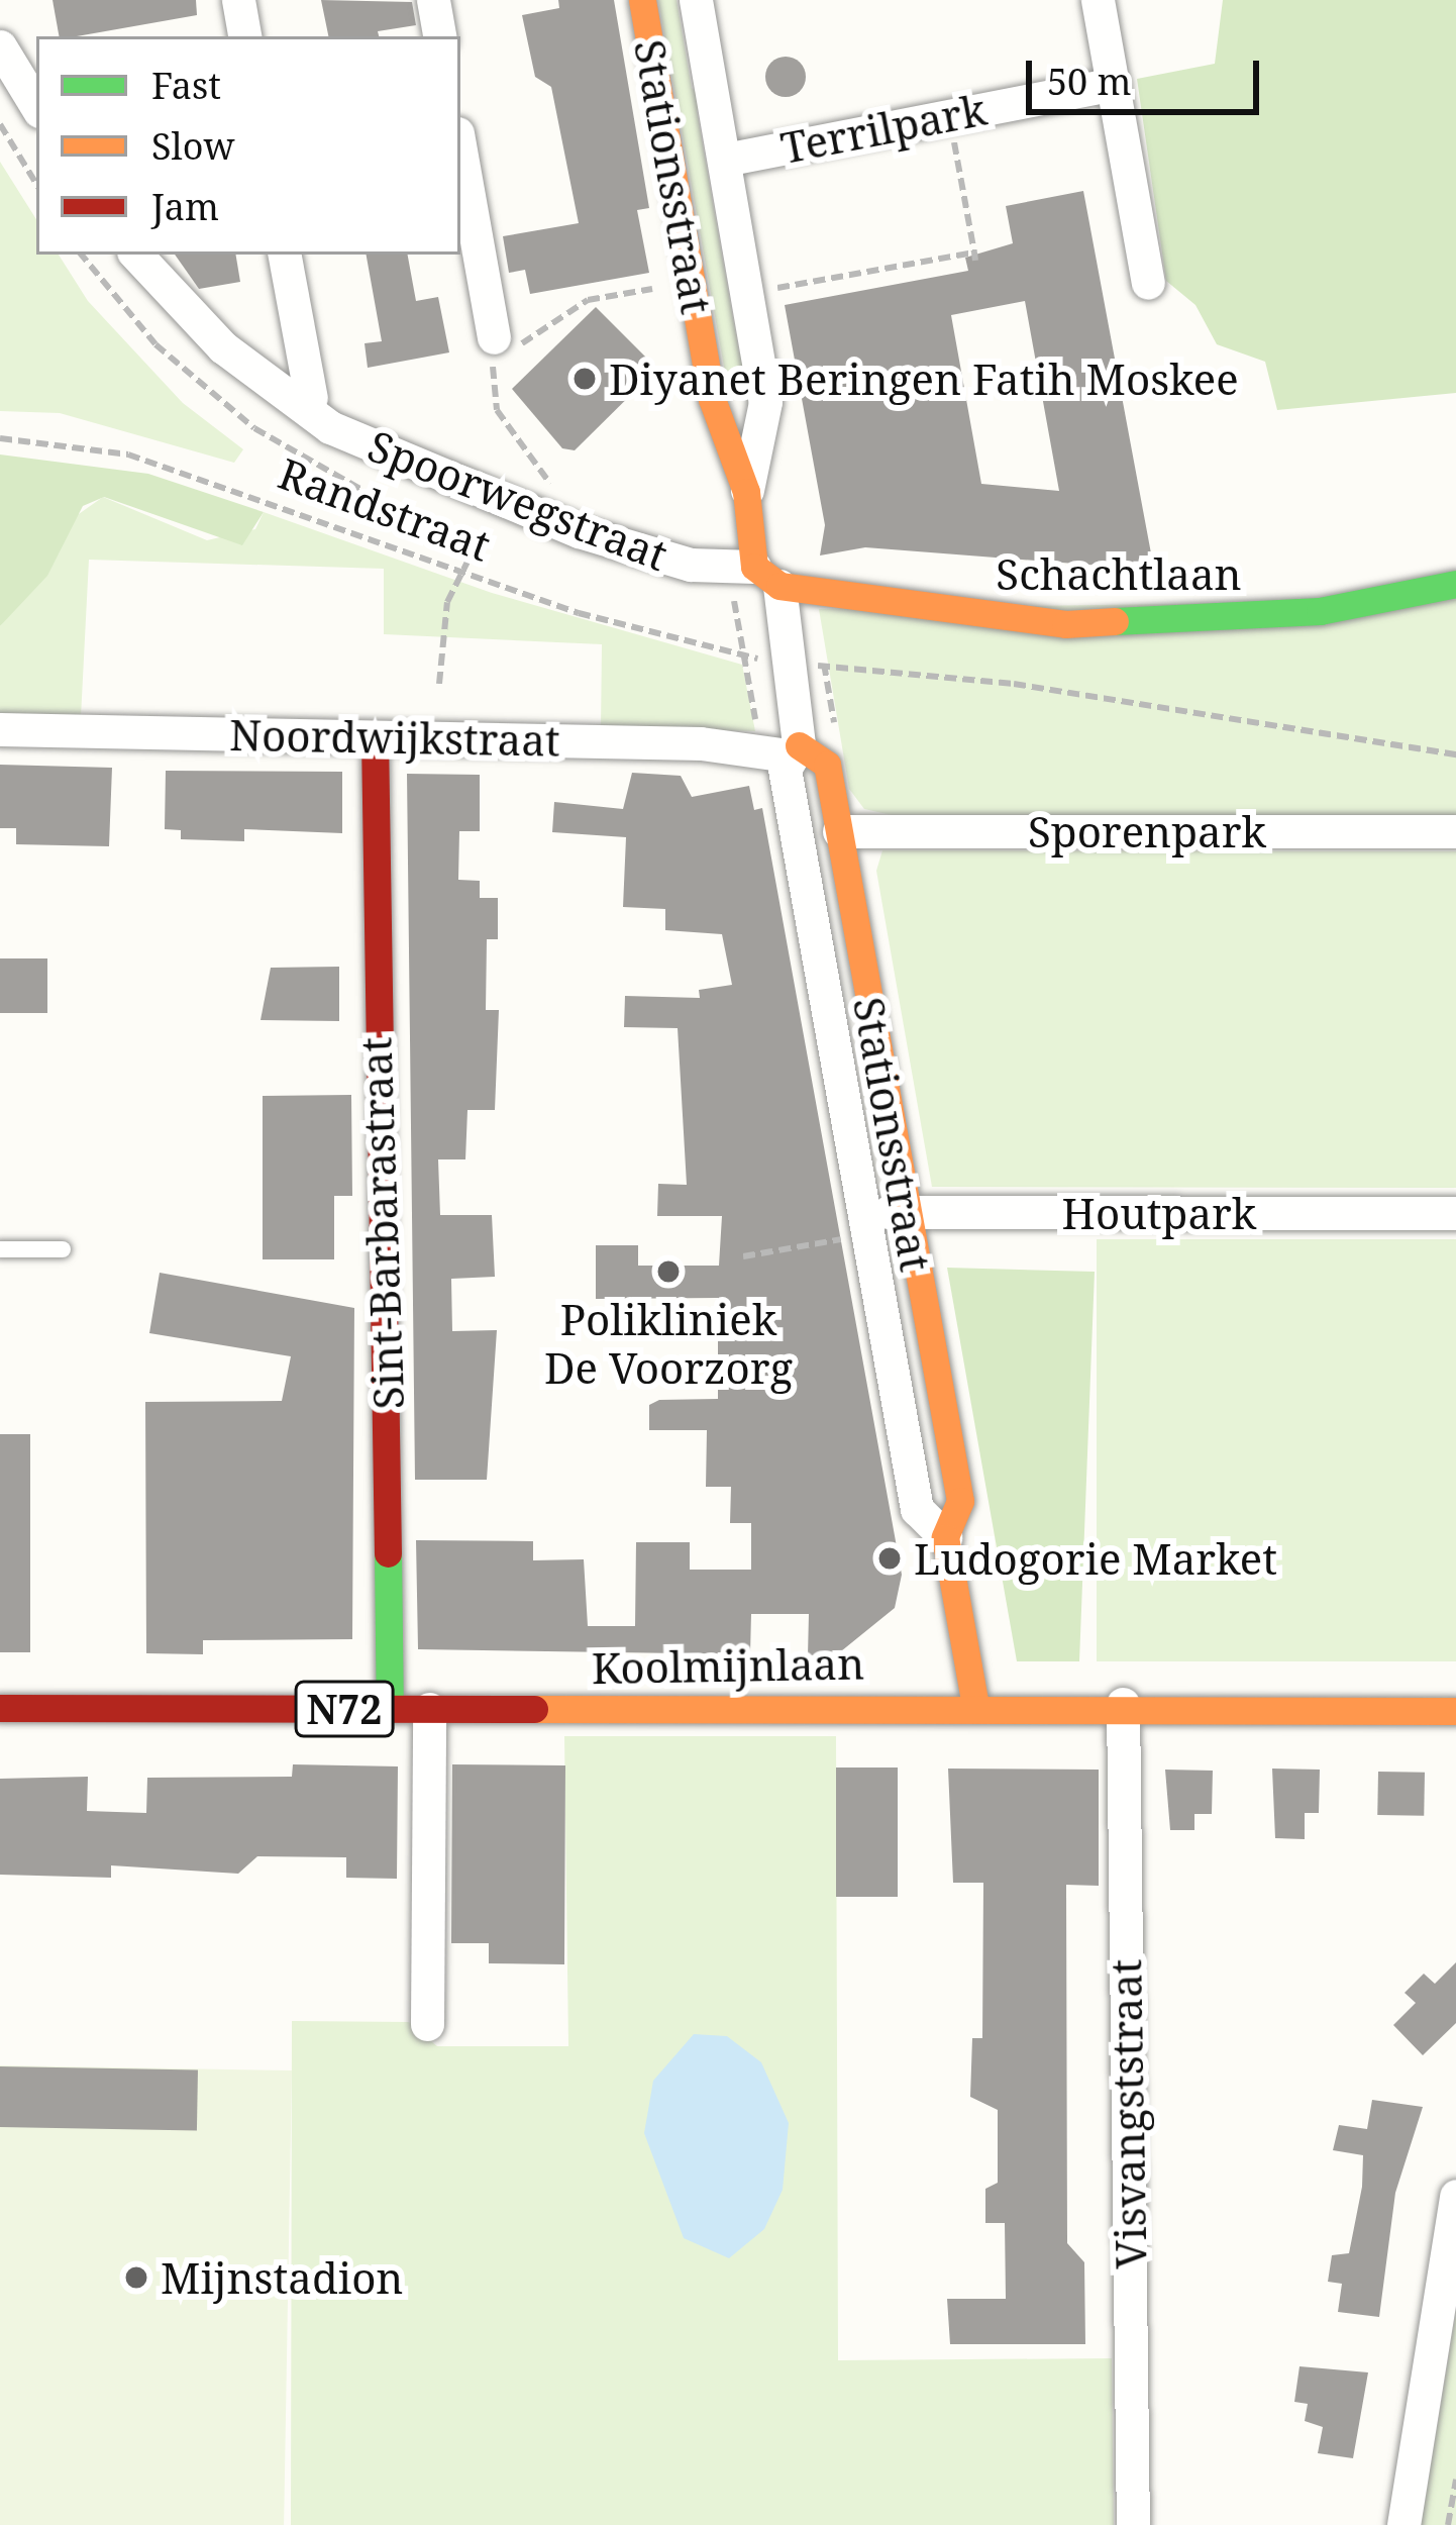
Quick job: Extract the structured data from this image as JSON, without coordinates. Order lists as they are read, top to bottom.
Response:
{
  "streets": {
    "street": [
      "Terrilpark",
      "Stationsstraat",
      "Spoorwegstraat",
      "Schachtlaan",
      "Noordwijkstraat",
      "Sporenpark",
      "Houtpark",
      "Sint-Barbarastraat",
      "Koolmijnlaan",
      "N72",
      "Visvangststraat"
    ],
    "path": ["Randstraat"]
  },
  "crossings": [
    ["Terrilpark", "Stationsstraat"],
    ["Stationsstraat", "Spoorwegstraat"],
    ["Stationsstraat", "Schachtlaan"],
    ["Stationsstraat", "Noordwijkstraat"],
    ["Stationsstraat", "Sporenpark"],
    ["Stationsstraat", "Houtpark"],
    ["Stationsstraat", "Koolmijnlaan"],
    ["Spoorwegstraat", "Schachtlaan"],
    ["Noordwijkstraat", "Sint-Barbarastraat"],
    ["Sint-Barbarastraat", "Koolmijnlaan"],
    ["Koolmijnlaan", "Visvangststraat"]
  ],
  "places": [
    "Diyanet Beringen Fatih Moskee",
    "Polikliniek De Voorzorg",
    "Ludogorie Market",
    "Mijnstadion"
  ],
  "legend": ["Fast", "Slow", "Jam"],
  "scale_bar": "50 m"
}
